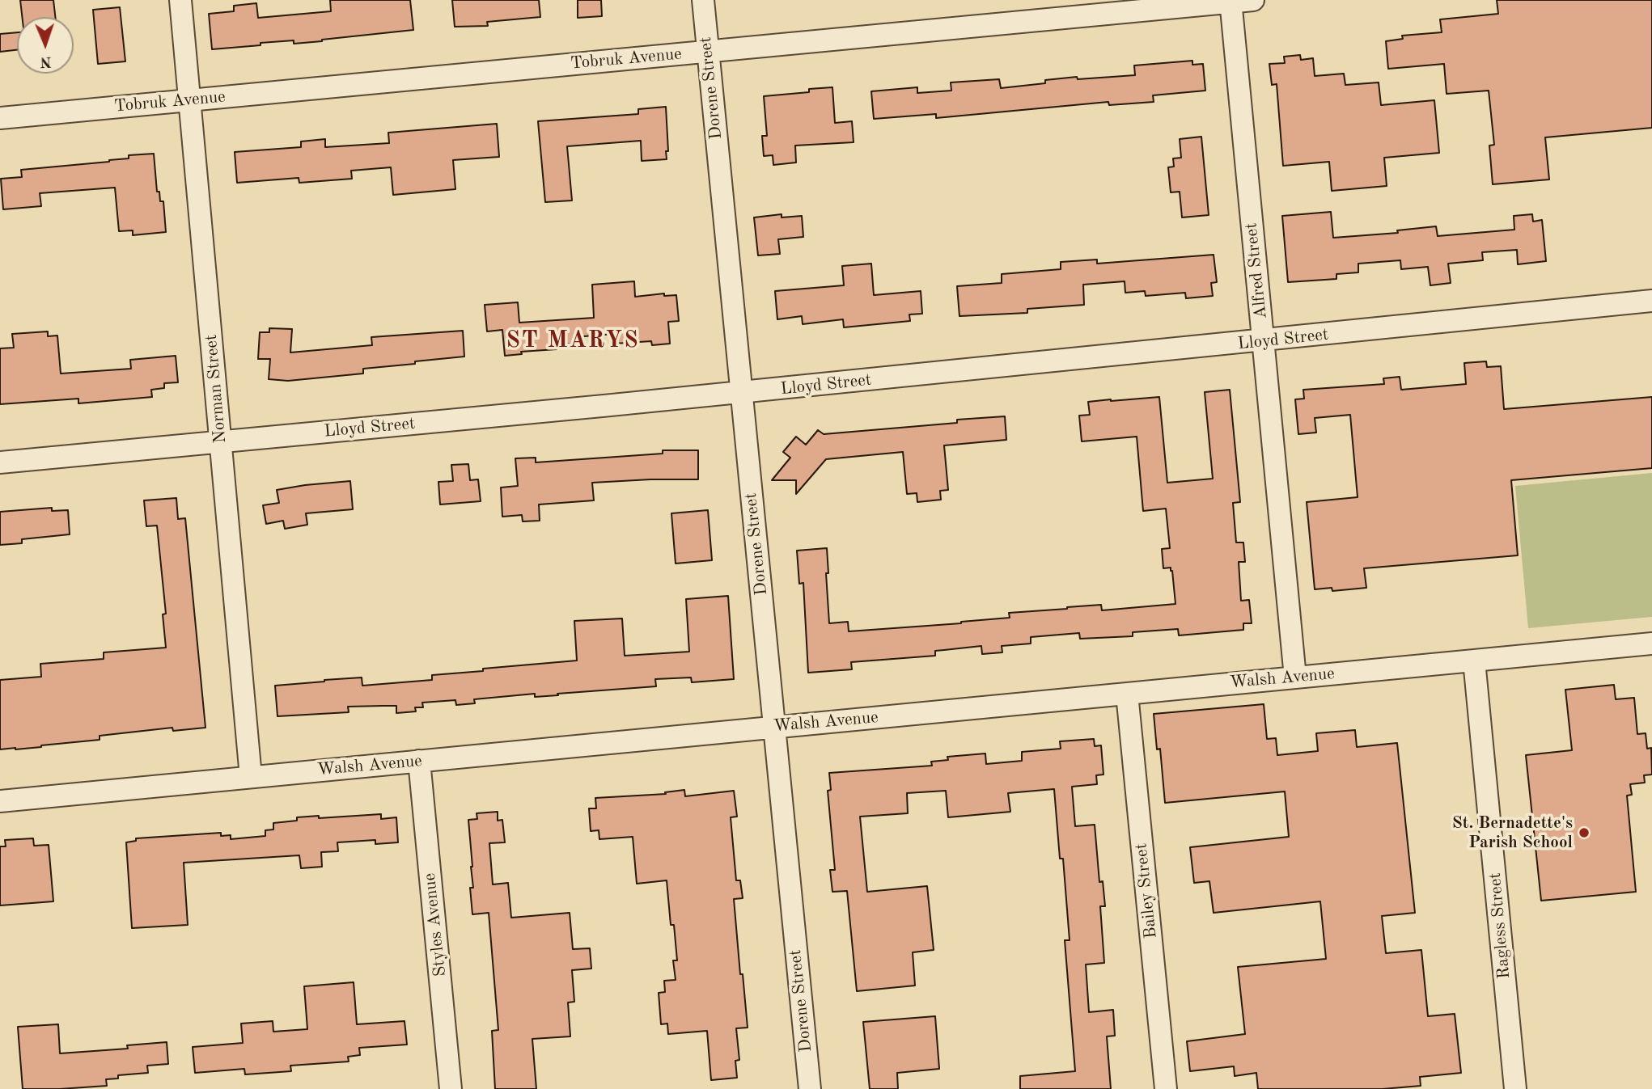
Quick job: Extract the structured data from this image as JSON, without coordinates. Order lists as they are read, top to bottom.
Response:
{
  "streets": {
    "street": [
      "Tobruk Avenue",
      "Dorene Street",
      "Alfred Street",
      "Lloyd Street",
      "Norman Street",
      "Walsh Avenue",
      "Bailey Street",
      "Styles Avenue",
      "Ragless Street"
    ]
  },
  "crossings": [
    ["Tobruk Avenue", "Dorene Street"],
    ["Tobruk Avenue", "Alfred Street"],
    ["Tobruk Avenue", "Norman Street"],
    ["Dorene Street", "Lloyd Street"],
    ["Dorene Street", "Walsh Avenue"],
    ["Alfred Street", "Lloyd Street"],
    ["Alfred Street", "Walsh Avenue"],
    ["Lloyd Street", "Norman Street"],
    ["Norman Street", "Walsh Avenue"],
    ["Walsh Avenue", "Bailey Street"],
    ["Walsh Avenue", "Styles Avenue"],
    ["Walsh Avenue", "Ragless Street"]
  ],
  "districts": ["ST MARYS"],
  "places": ["St. Bernadette's Parish School"],
  "north": "bottom"
}
